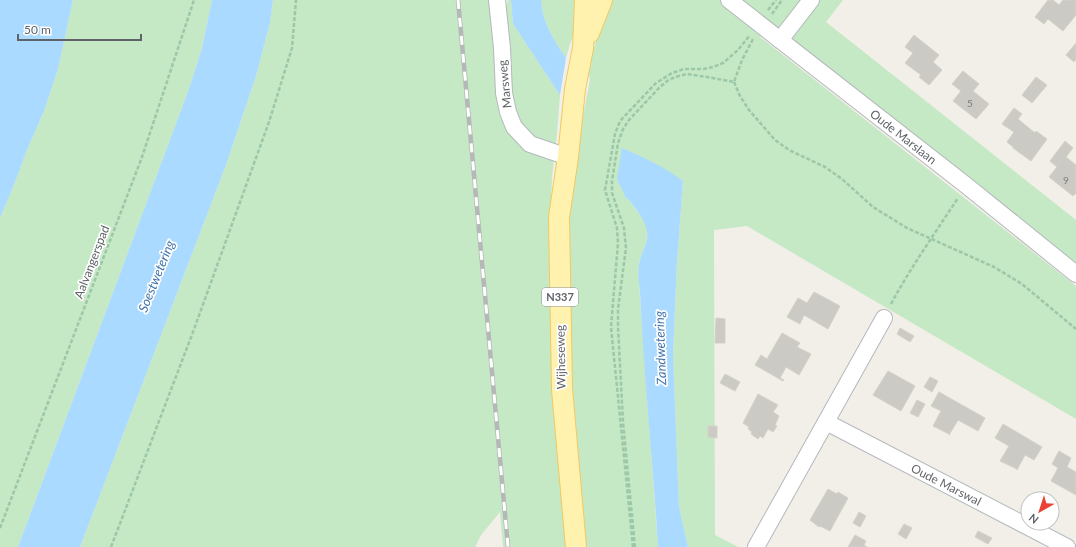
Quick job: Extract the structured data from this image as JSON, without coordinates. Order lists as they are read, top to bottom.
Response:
{
  "streets": {
    "main road": ["N337", "Wijheseweg"],
    "street": ["Marsweg", "Oude Marslaan", "Oude Marswal"],
    "path": ["Aalvangerspad"]
  },
  "crossings": [
    ["Marsweg", "Wijheseweg"]
  ],
  "water": ["Soestwetering", "Zandwetering"],
  "house_numbers": ["5", "9"],
  "scale_bar": "50 m",
  "north": "bottom left"
}
